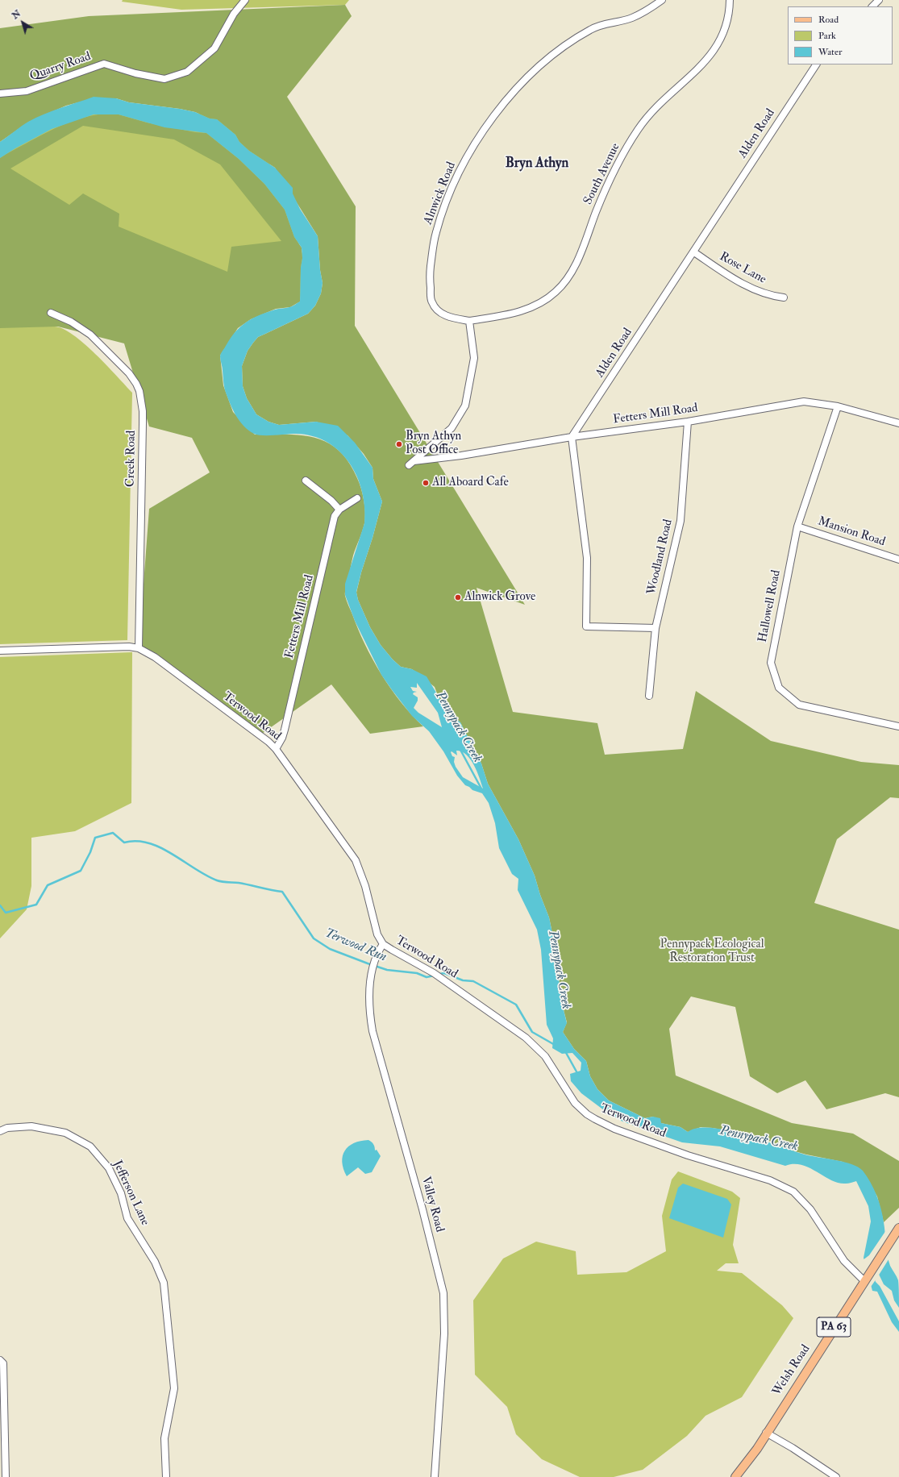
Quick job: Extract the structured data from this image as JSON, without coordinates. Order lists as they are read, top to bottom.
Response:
{
  "streets": {
    "main road": ["PA 63", "Welsh Road"],
    "street": [
      "Quarry Road",
      "Alden Road",
      "South Avenue",
      "Alnwick Road",
      "Rose Lane",
      "Fetters Mill Road",
      "Creek Road",
      "Mansion Road",
      "Woodland Road",
      "Hallowell Road",
      "Terwood Road",
      "Jefferson Lane",
      "Valley Road"
    ]
  },
  "crossings": [
    ["Alden Road", "Rose Lane"],
    ["Alden Road", "Fetters Mill Road"],
    ["South Avenue", "Alnwick Road"],
    ["South Avenue", "Fetters Mill Road"],
    ["Alnwick Road", "Fetters Mill Road"],
    ["Fetters Mill Road", "Woodland Road"],
    ["Fetters Mill Road", "Hallowell Road"],
    ["Fetters Mill Road", "Terwood Road"],
    ["Creek Road", "Terwood Road"],
    ["Mansion Road", "Hallowell Road"],
    ["Terwood Road", "Valley Road"],
    ["Terwood Road", "Welsh Road"]
  ],
  "districts": ["Bryn Athyn"],
  "water": ["Pennypack Creek", "Terwood Run"],
  "parks": ["Pennypack Ecological Restoration Trust"],
  "places": ["Bryn Athyn Post Office", "All Aboard Cafe", "Alnwick Grove"],
  "legend": ["Road", "Park", "Water"],
  "north": "top left"
}
